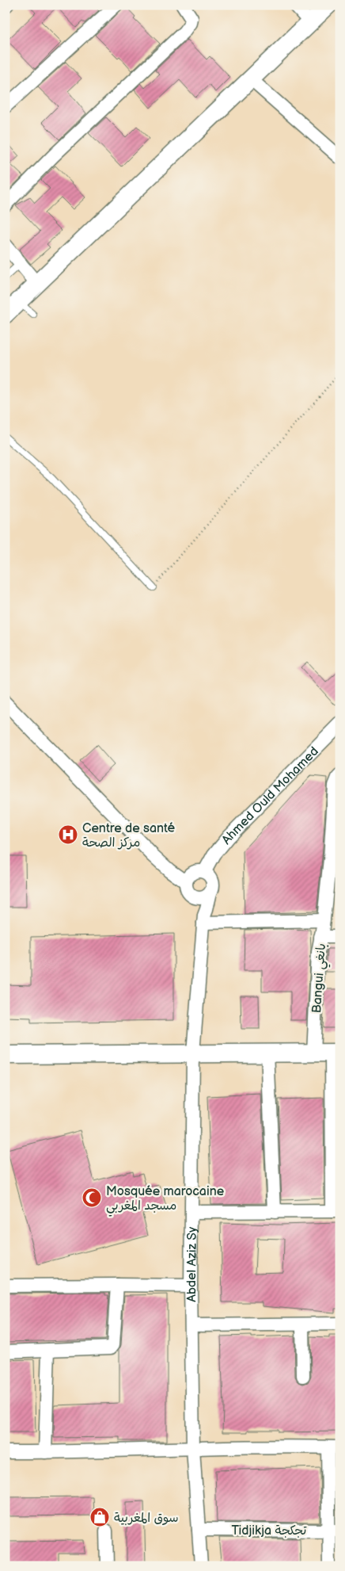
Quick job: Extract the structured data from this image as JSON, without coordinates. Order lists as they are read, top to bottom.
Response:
{
  "streets": {
    "street": [
      "Ahmed Ould Mohamed",
      "Bangui بانغي",
      "Abdel Aziz Sy",
      "Tidjikja تجكجة"
    ]
  },
  "crossings": [
    ["Ahmed Ould Mohamed", "Abdel Aziz Sy"],
    ["Abdel Aziz Sy", "Tidjikja تجكجة"]
  ],
  "places": {
    "hospital": ["Centre de santé مركز الصحة"],
    "mosque": ["Mosquée marocaine مسجد المغربي"],
    "shop": ["سوق المغربية"]
  }
}
